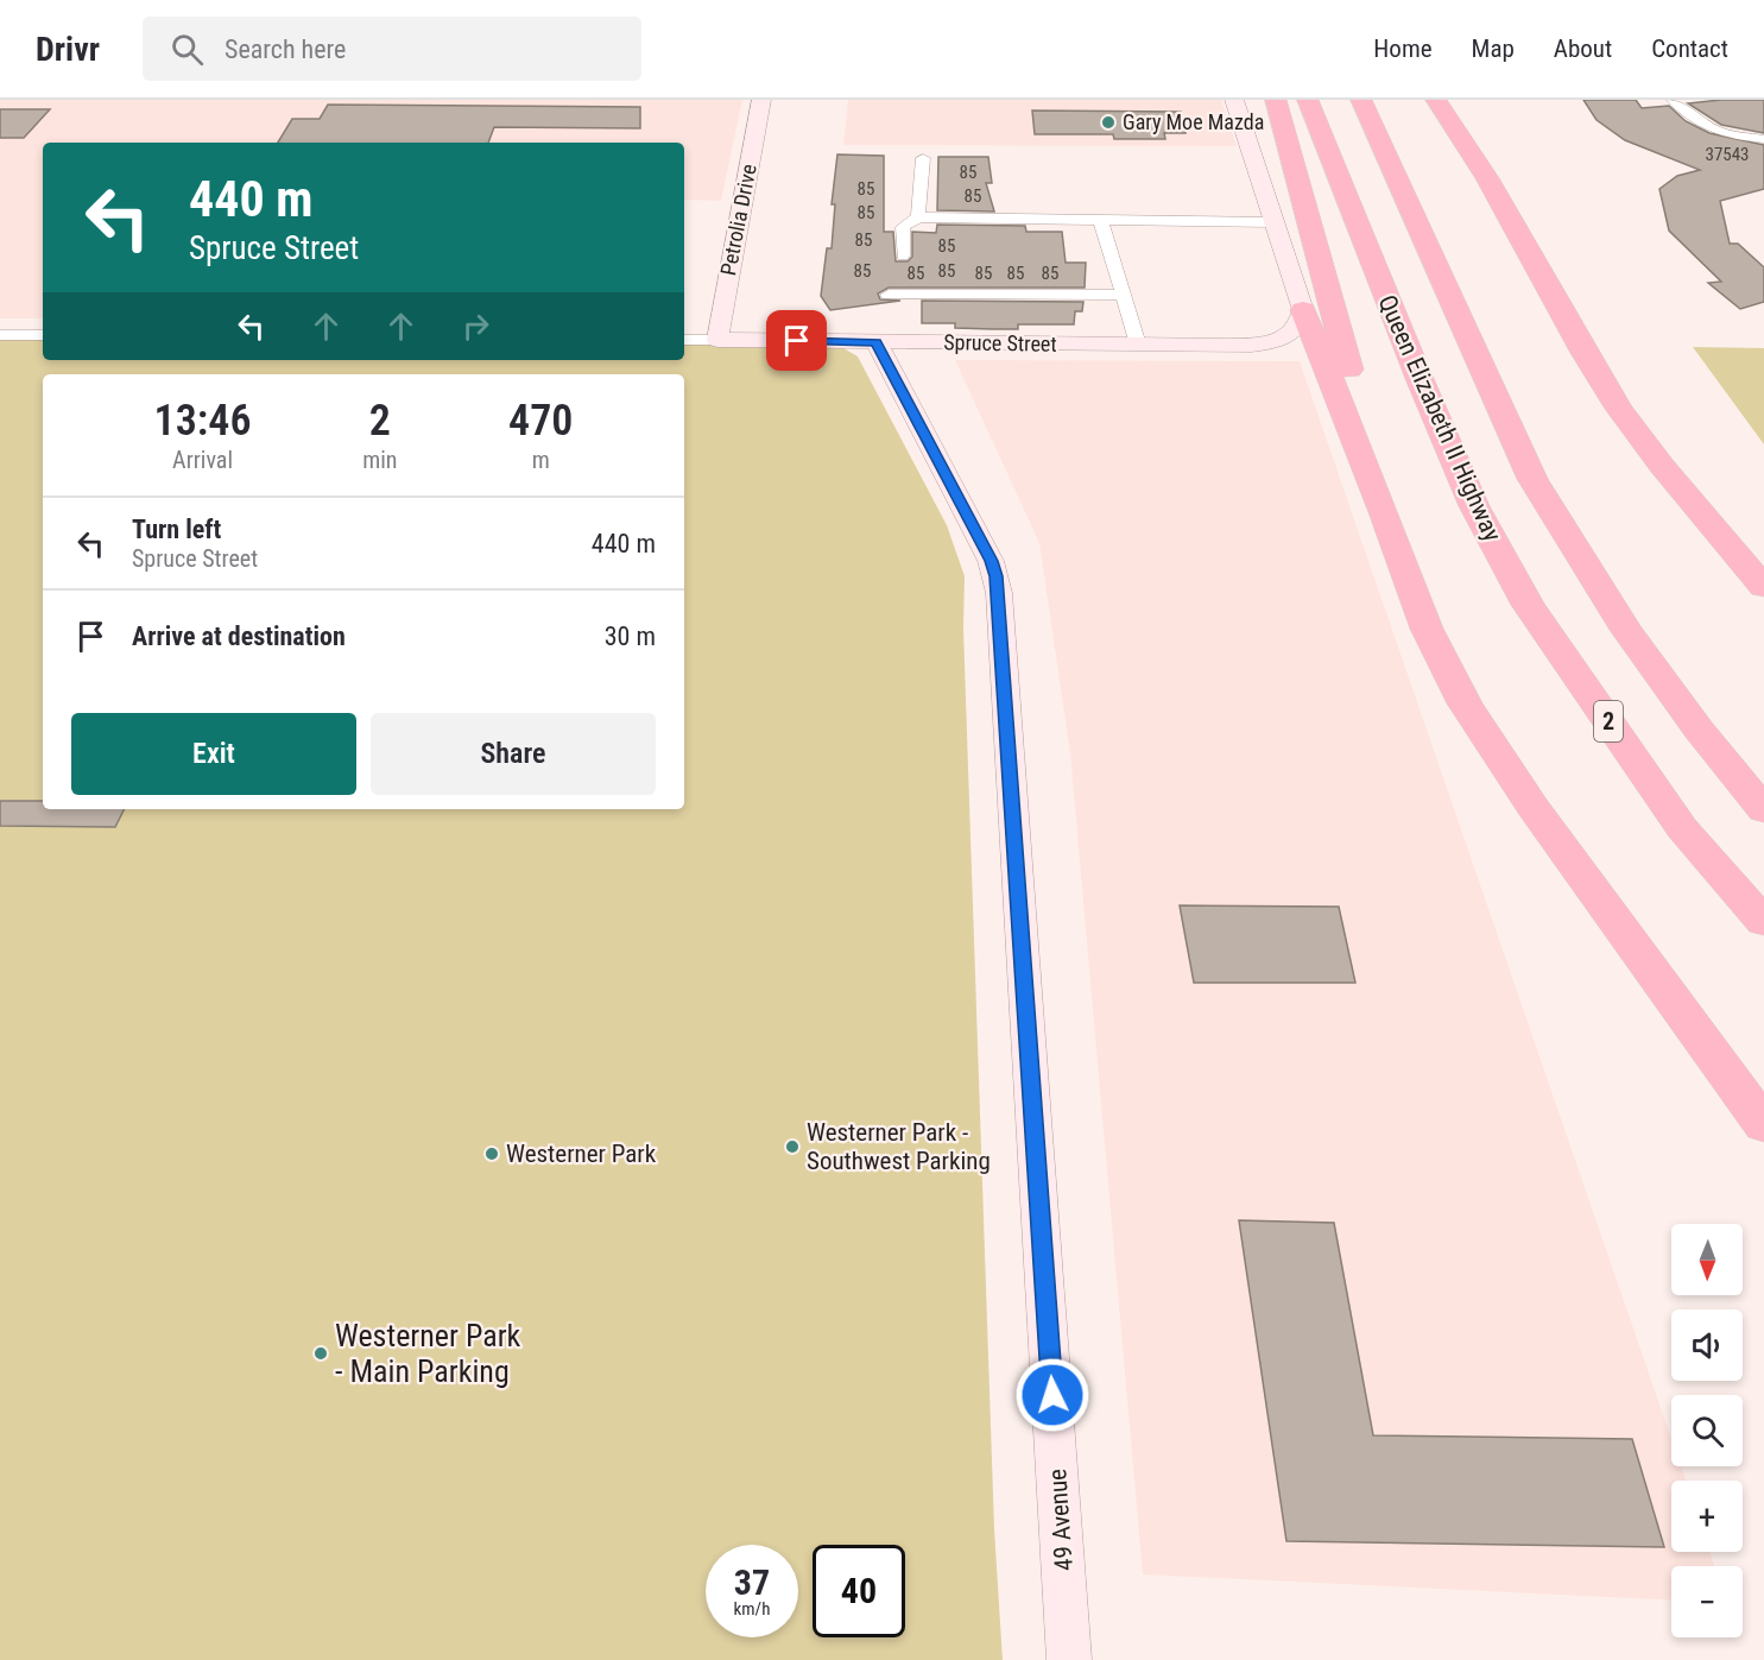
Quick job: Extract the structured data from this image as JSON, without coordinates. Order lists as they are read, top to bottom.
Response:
{
  "streets": {
    "highway": ["Queen Elizabeth II Highway", "2"],
    "street": ["Petrolia Drive", "Spruce Street", "49 Avenue"]
  },
  "crossings": [
    ["Petrolia Drive", "Spruce Street"],
    ["Spruce Street", "49 Avenue"]
  ],
  "places": [
    "Gary Moe Mazda",
    "Westerner Park - Southwest Parking",
    "Westerner Park",
    "Westerner Park - Main Parking"
  ],
  "house_numbers": [
    "37543",
    "85",
    "85",
    "85",
    "85",
    "85",
    "85",
    "85",
    "85",
    "85",
    "85",
    "85",
    "85"
  ],
  "north": "bottom",
  "page": {
    "header": "Drivr",
    "search": "Search here",
    "nav": [
      "Home",
      "Map",
      "About",
      "Contact"
    ],
    "turn": ["440 m", "Spruce Street"],
    "eta": [
      "13:46",
      "Arrival",
      "2",
      "min",
      "470",
      "m"
    ],
    "list": [
      {
        "name": "Turn left",
        "note": "Spruce Street",
        "value": "440 m"
      },
      {
        "name": "Arrive at destination",
        "value": "30 m"
      }
    ],
    "buttons": ["Exit", "Share"],
    "map_buttons": ["+", "−"],
    "speed": "37 km/h",
    "limit": "40"
  }
}
